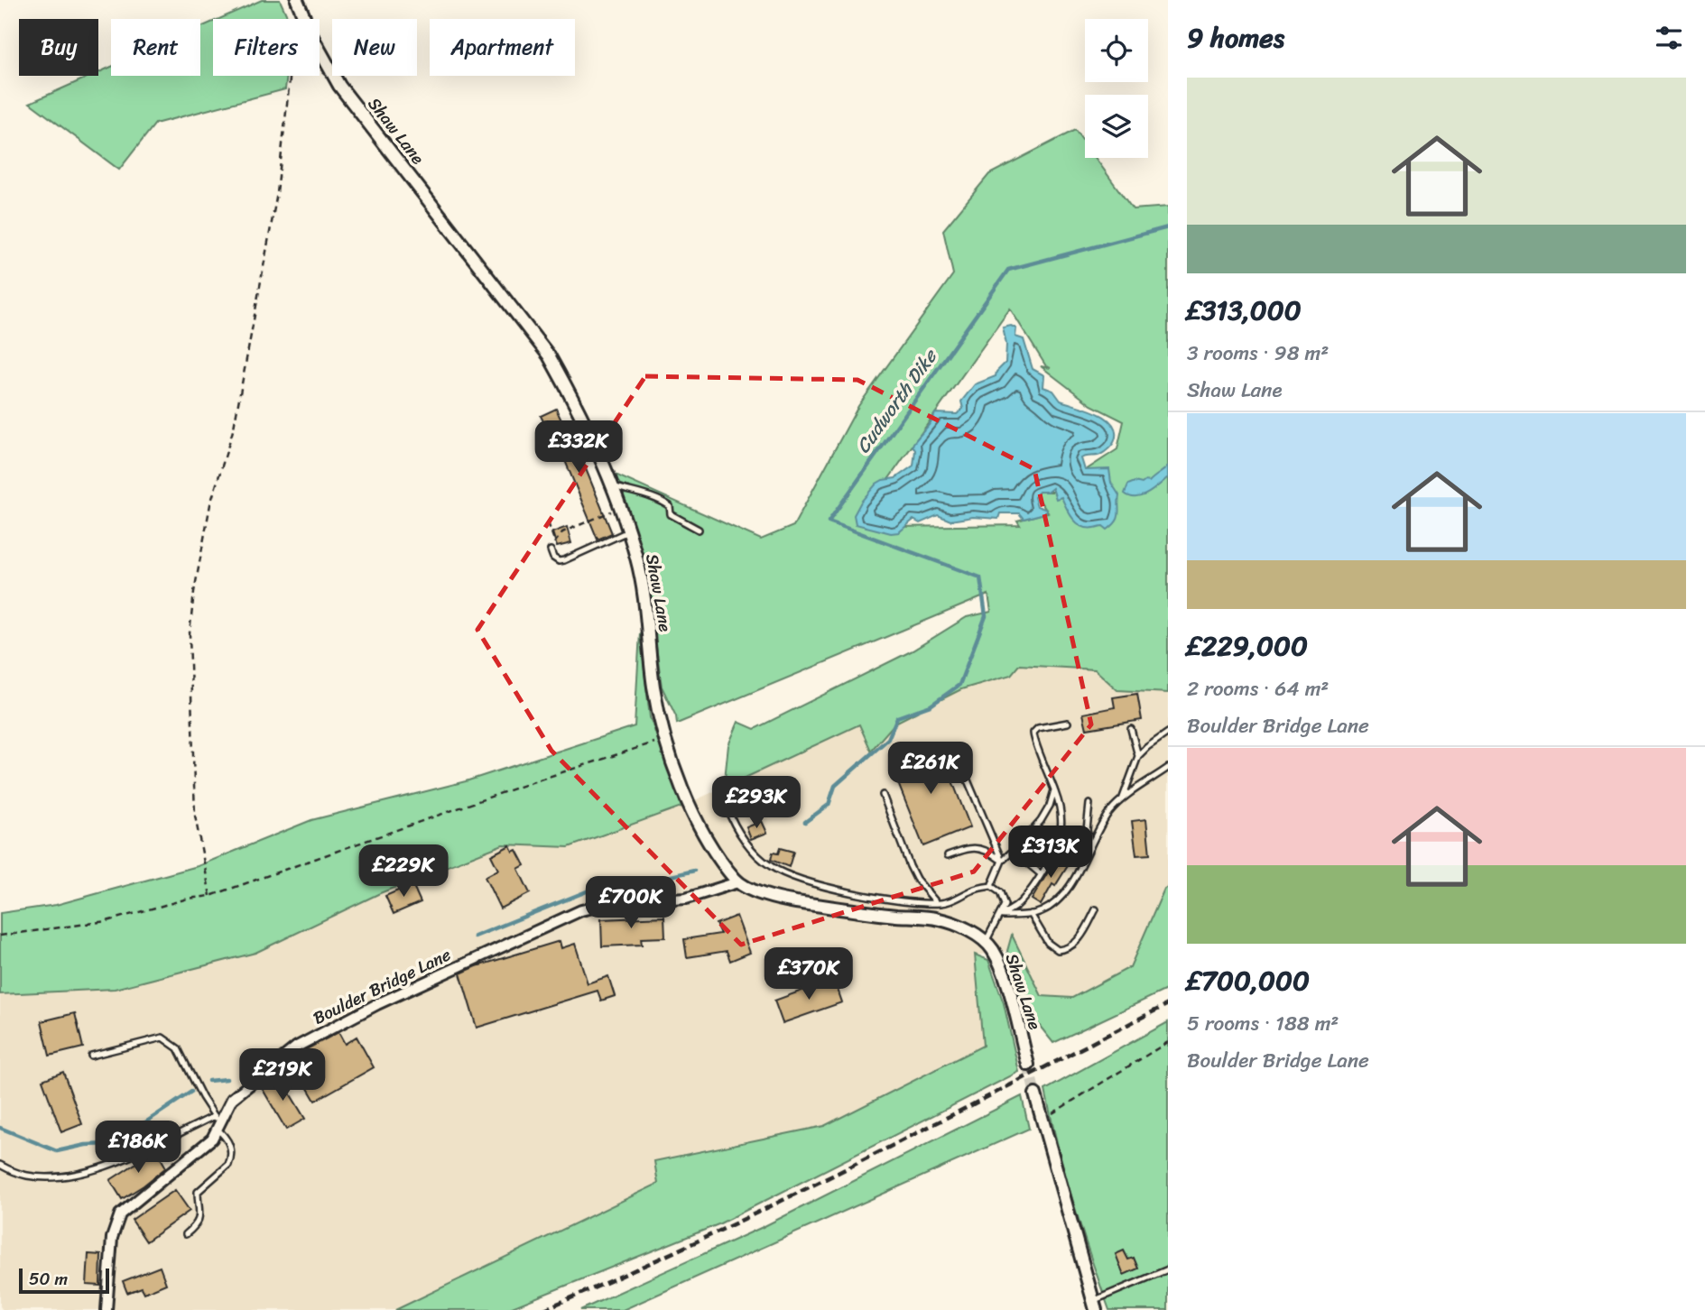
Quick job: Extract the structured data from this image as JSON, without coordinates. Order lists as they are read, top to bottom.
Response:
{
  "streets": {
    "street": ["Shaw Lane", "Boulder Bridge Lane"]
  },
  "crossings": [
    ["Shaw Lane", "Boulder Bridge Lane"]
  ],
  "water": ["Cudworth Dike"],
  "scale_bar": "50 m",
  "page": {
    "heading": "9 homes",
    "chip": [
      "Buy",
      "Rent",
      "Filters",
      "New",
      "Apartment"
    ],
    "list": [
      {
        "name": "£313,000",
        "note": "3 rooms · 98 m² · Shaw Lane"
      },
      {
        "name": "£229,000",
        "note": "2 rooms · 64 m² · Boulder Bridge Lane"
      },
      {
        "name": "£700,000",
        "note": "5 rooms · 188 m² · Boulder Bridge Lane"
      }
    ],
    "price": [
      "£332K",
      "£261K",
      "£293K",
      "£313K",
      "£229K",
      "£700K",
      "£370K",
      "£219K",
      "£186K"
    ],
    "scale": "50 m"
  }
}
